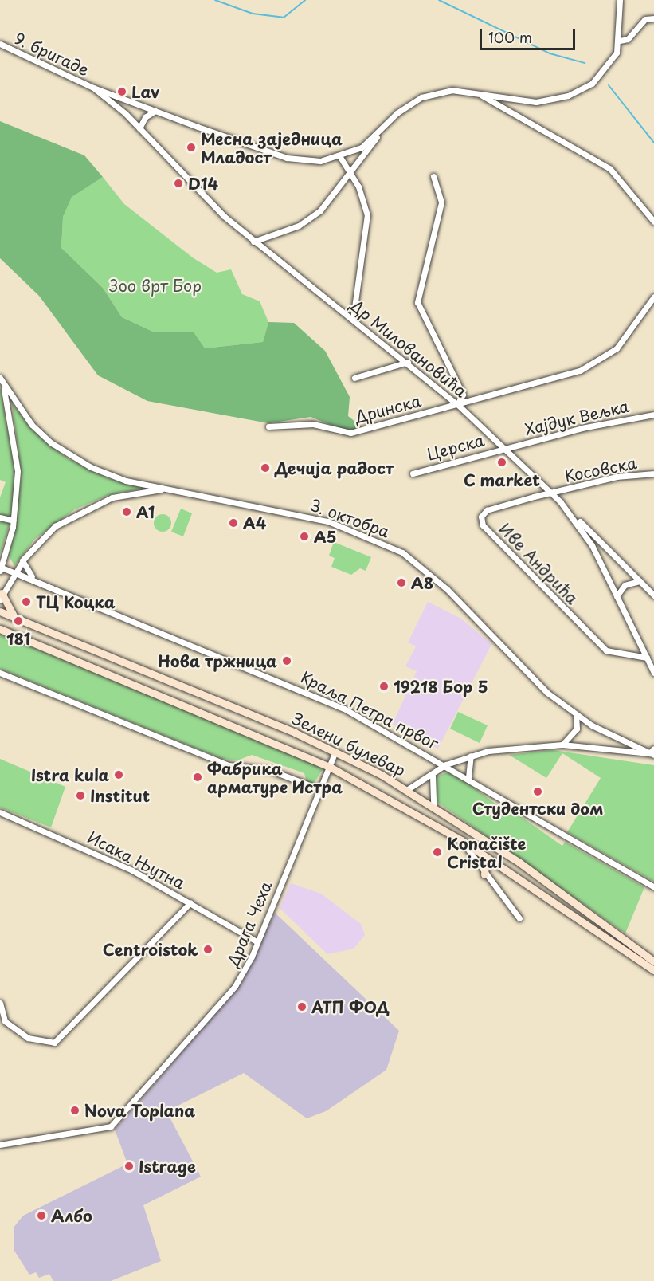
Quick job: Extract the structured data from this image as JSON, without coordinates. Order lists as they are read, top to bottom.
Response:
{
  "streets": {
    "street": [
      "9. бригаде",
      "Др Миловановића",
      "Дринска",
      "Хајдук Вељка",
      "Церска",
      "Косовска",
      "3. октобра",
      "Иве Андрића",
      "Краља Петра првог",
      "Зелени булевар",
      "Исака Њутна",
      "Драга Чеха"
    ]
  },
  "crossings": [
    ["9. бригаде", "Др Миловановића"],
    ["Др Миловановића", "Дринска"],
    ["Др Миловановића", "Хајдук Вељка"],
    ["Др Миловановића", "Церска"],
    ["Др Миловановића", "Косовска"],
    ["Др Миловановића", "Иве Андрића"],
    ["Хајдук Вељка", "Церска"],
    ["Косовска", "Иве Андрића"],
    ["Зелени булевар", "Драга Чеха"],
    ["Исака Њутна", "Драга Чеха"]
  ],
  "parks": ["Зоо врт Бор"],
  "places": [
    "Lav",
    "Месна заједница Младост",
    "D14",
    "C market",
    "Дечија радост",
    "A1",
    "A4",
    "A5",
    "A8",
    "ТЦ Коцка",
    "181",
    "Нова тржница",
    "19218 Бор 5",
    "Istra kula",
    "Фабрика арматуре Истра",
    "Студентски дом",
    "Institut",
    "Konačište Cristal",
    "Centroistok",
    "АТП ФОД",
    "Nova Toplana",
    "Istrage",
    "Албо"
  ],
  "scale_bar": "100 m"
}
